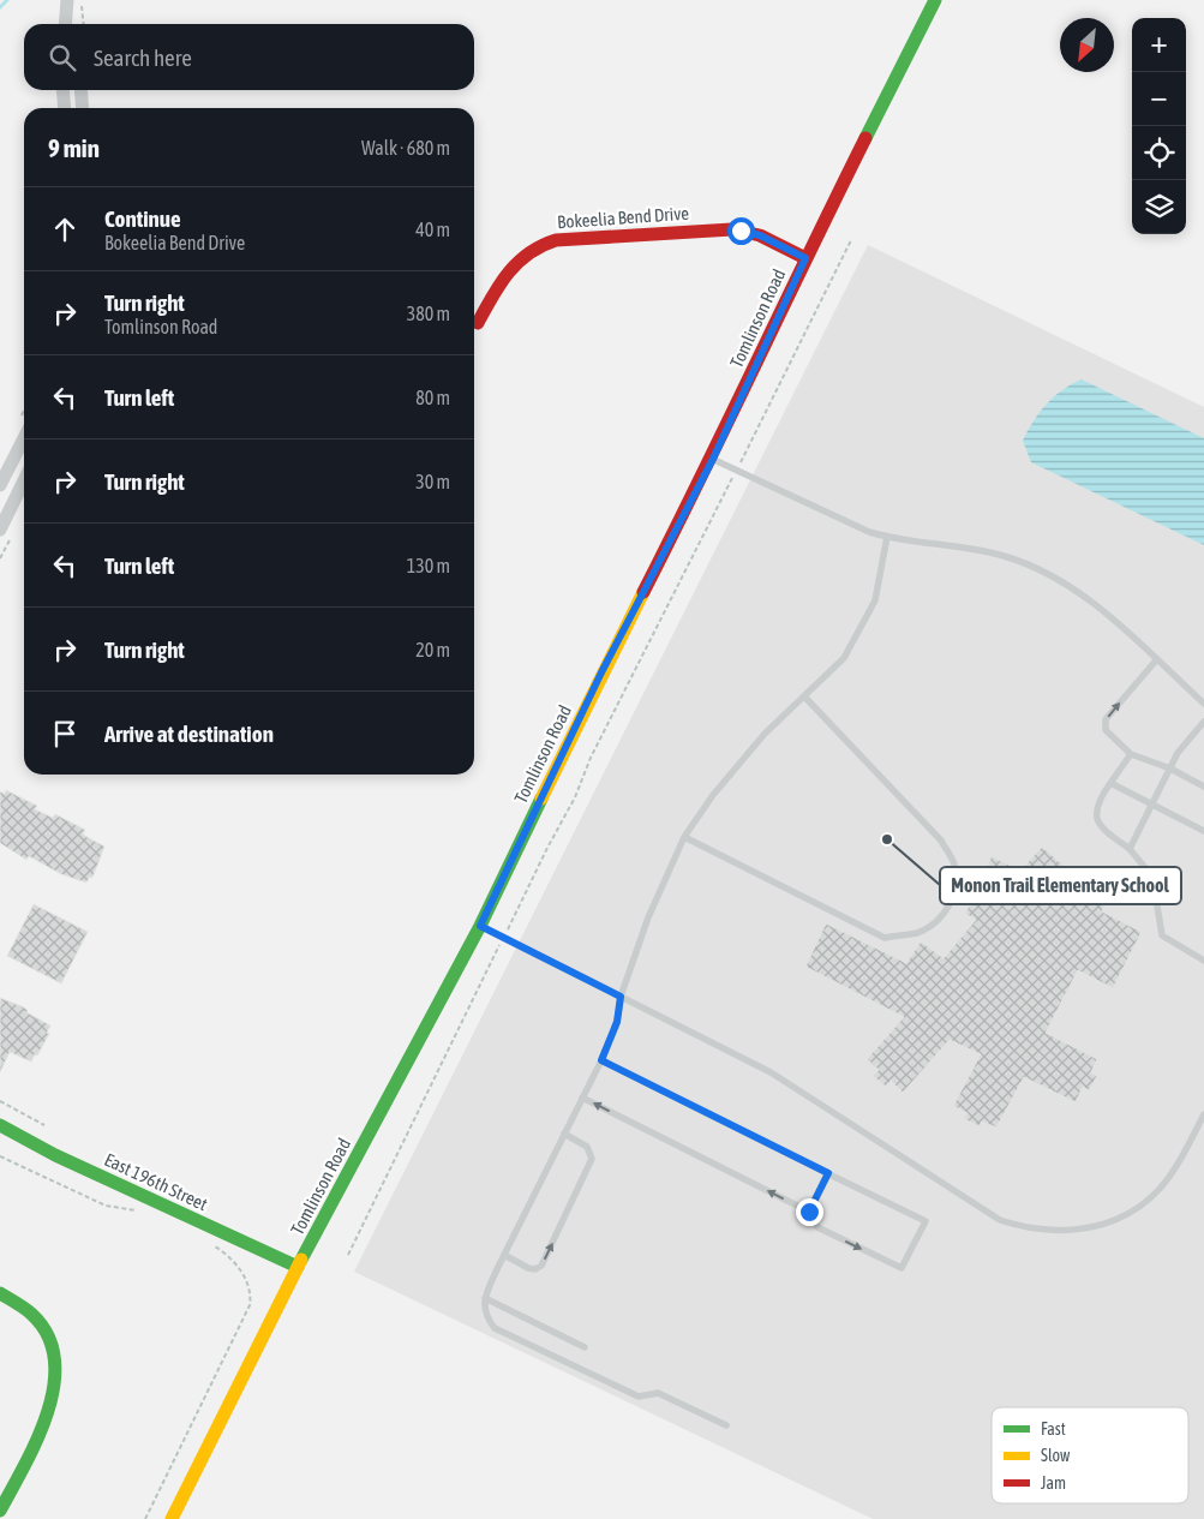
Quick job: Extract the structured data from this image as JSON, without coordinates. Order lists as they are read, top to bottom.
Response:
{
  "streets": {
    "street": ["Bokeelia Bend Drive", "Tomlinson Road", "East 196th Street"]
  },
  "crossings": [
    ["Bokeelia Bend Drive", "Tomlinson Road"],
    ["Tomlinson Road", "East 196th Street"]
  ],
  "places": ["Monon Trail Elementary School"],
  "legend": ["Fast", "Slow", "Jam"],
  "north": "bottom left",
  "page": {
    "map_buttons": ["+", "−"],
    "search": "Search here",
    "heading": ["9 min", "Walk · 680 m"],
    "list": [
      ["Continue", "Bokeelia Bend Drive", "40 m"],
      ["Turn right", "Tomlinson Road", "380 m"],
      ["Turn left", "80 m"],
      ["Turn right", "30 m"],
      ["Turn left", "130 m"],
      ["Turn right", "20 m"],
      "Arrive at destination"
    ]
  }
}
